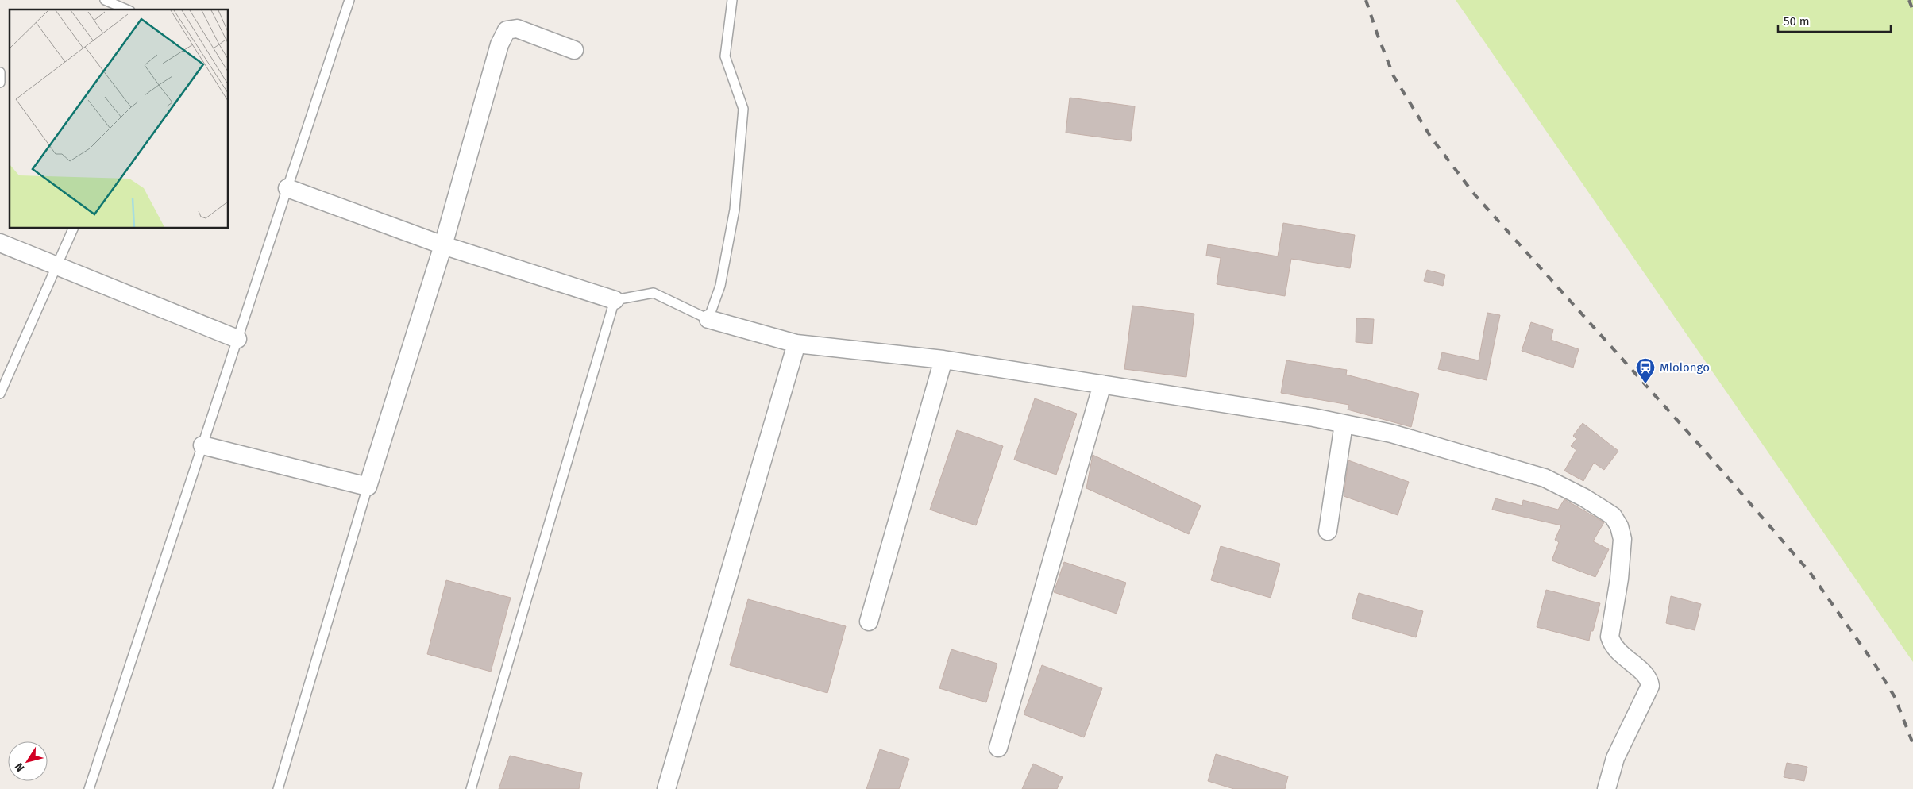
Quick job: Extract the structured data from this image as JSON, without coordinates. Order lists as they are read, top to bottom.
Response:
{
  "places": {
    "station": ["Mlolongo"]
  },
  "scale_bar": "50 m",
  "north": "bottom left"
}
